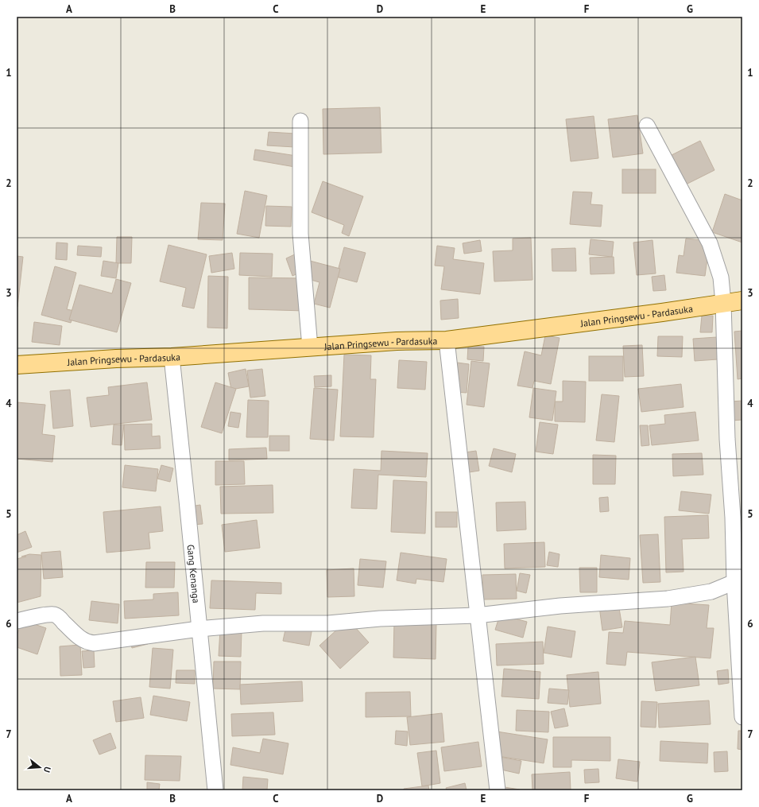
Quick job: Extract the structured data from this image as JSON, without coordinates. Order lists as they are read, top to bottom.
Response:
{
  "streets": {
    "main road": ["Jalan Pringsewu - Pardasuka"],
    "street": ["Gang Kenanga"]
  },
  "crossings": [
    ["Jalan Pringsewu - Pardasuka", "Gang Kenanga"]
  ],
  "north": "right",
  "grid": {
    "columns": [
      "A",
      "B",
      "C",
      "D",
      "E",
      "F",
      "G"
    ],
    "rows": [
      "1",
      "2",
      "3",
      "4",
      "5",
      "6",
      "7"
    ]
  }
}
